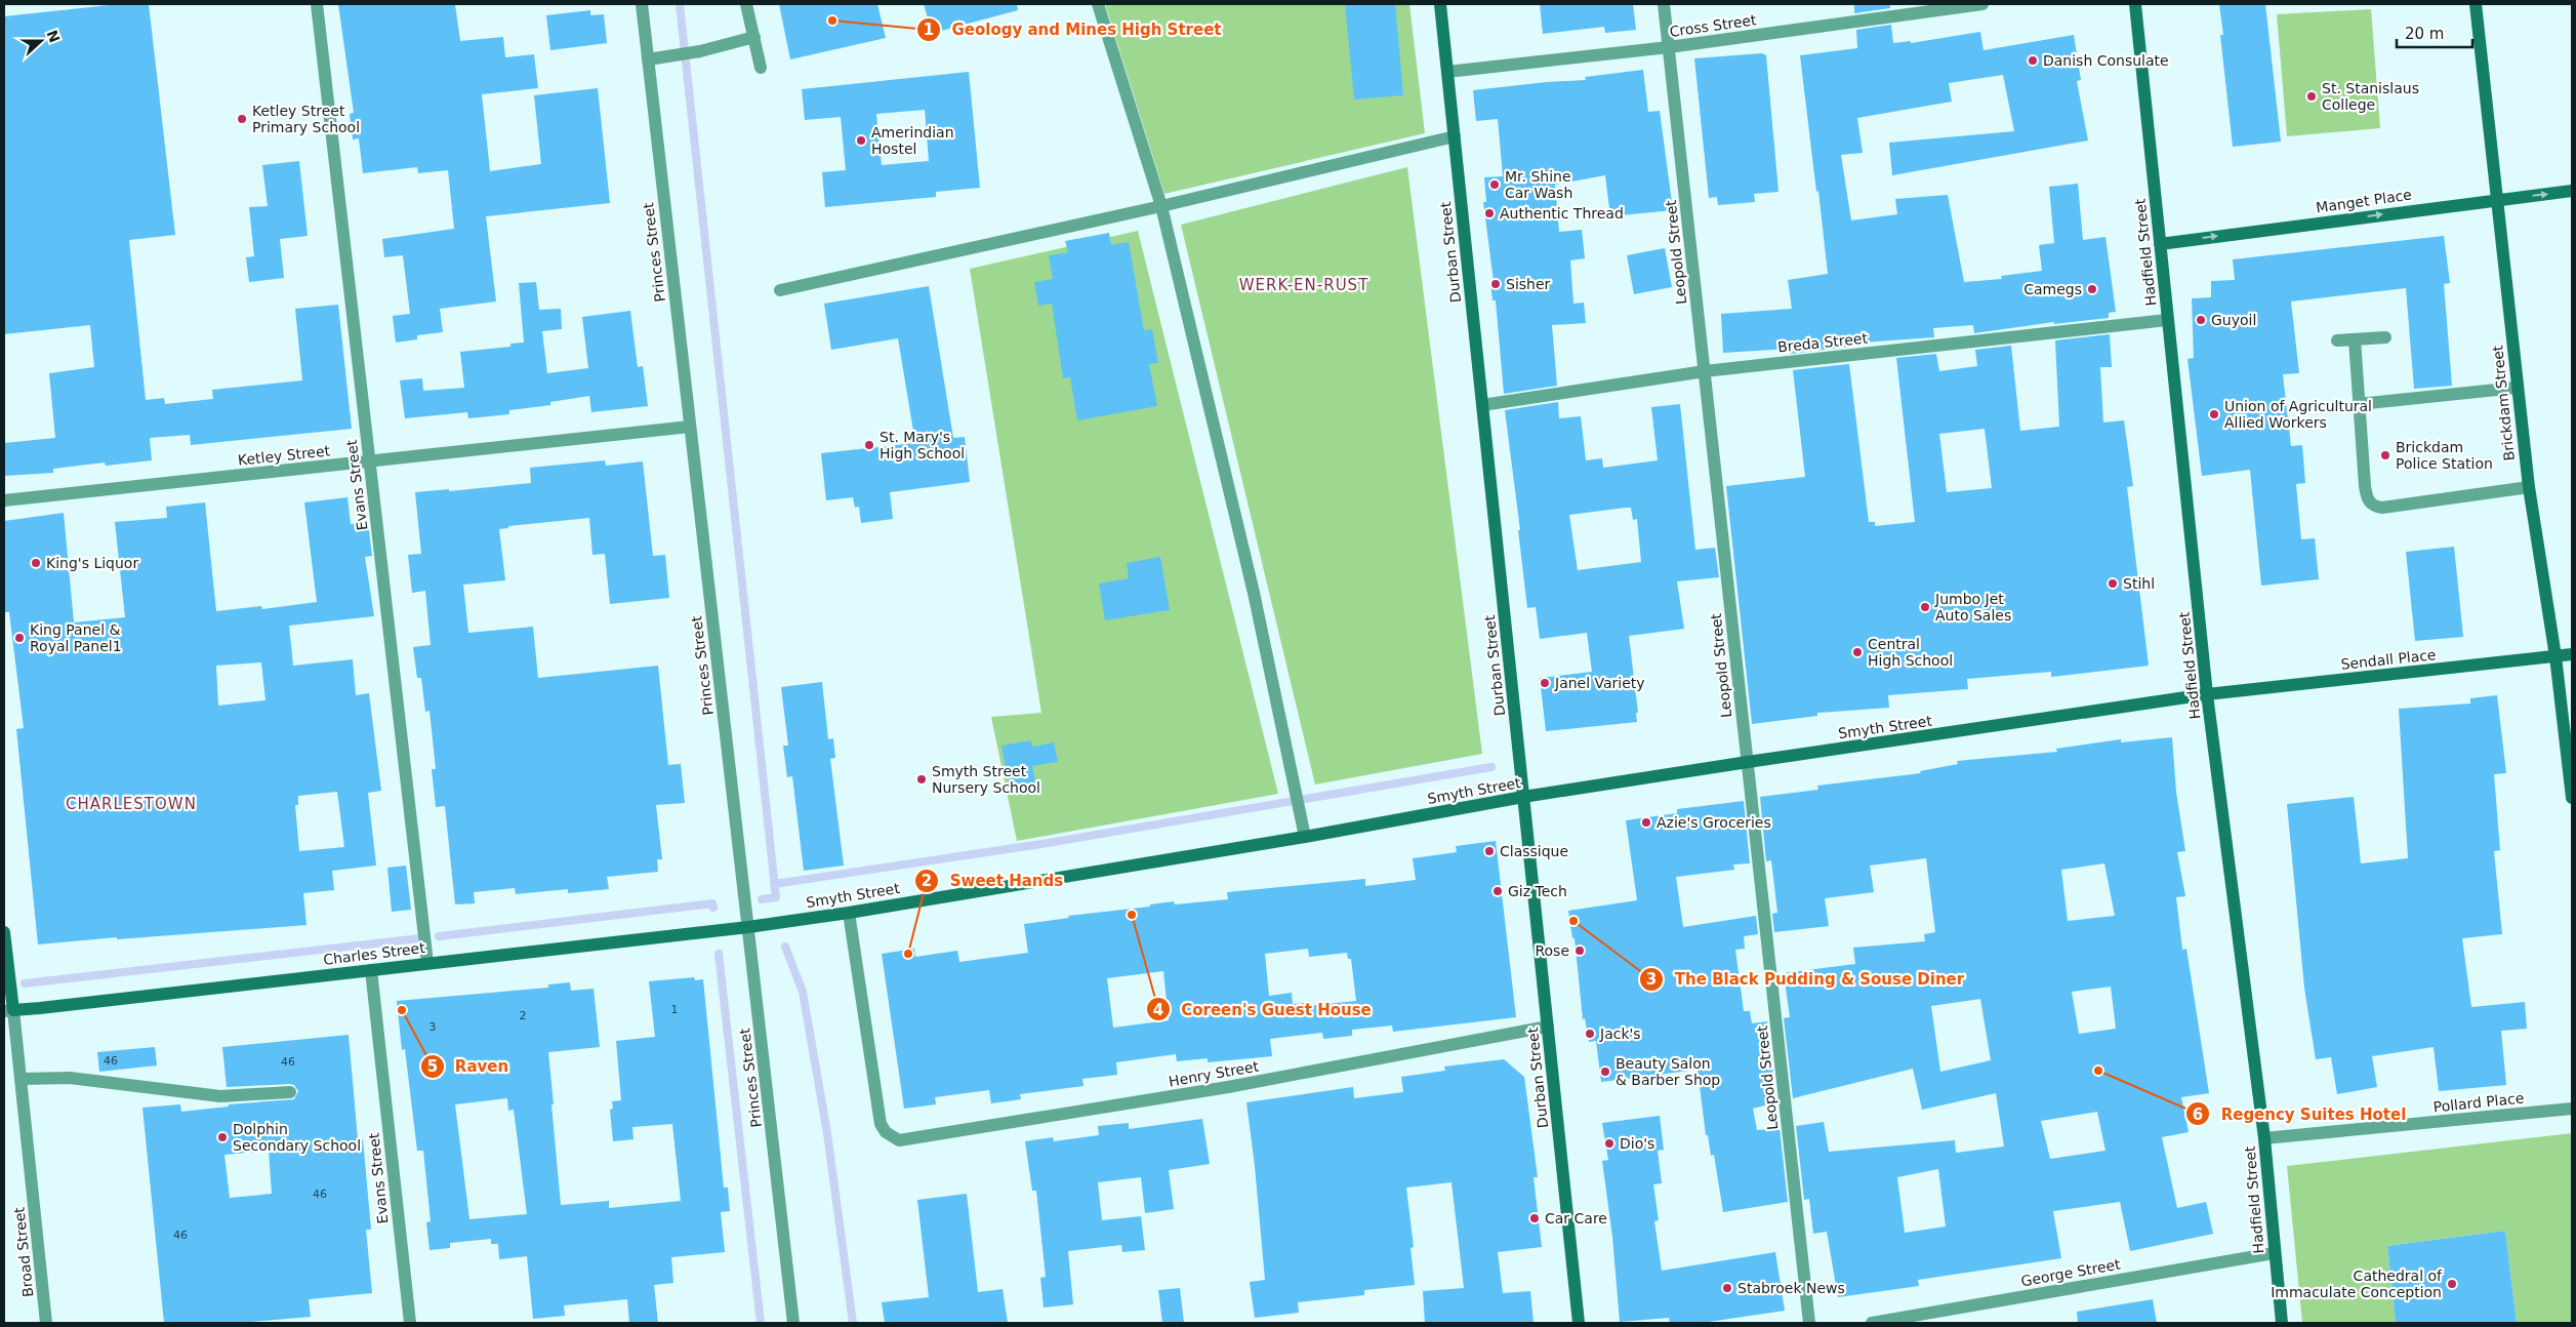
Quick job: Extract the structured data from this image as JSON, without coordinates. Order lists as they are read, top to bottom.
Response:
{
  "streets": {
    "main road": [
      "Manget Place",
      "Durban Street",
      "Hadfield Street",
      "Brickdam Street",
      "Sendall Place",
      "Smyth Street",
      "Charles Street",
      "Broad Street"
    ],
    "street": [
      "Cross Street",
      "Princes Street",
      "Leopold Street",
      "Breda Street",
      "Ketley Street",
      "Evans Street",
      "Henry Street",
      "Pollard Place",
      "George Street"
    ]
  },
  "crossings": [
    ["Cross Street", "Durban Street"],
    ["Cross Street", "Leopold Street"],
    ["Manget Place", "Hadfield Street"],
    ["Manget Place", "Brickdam Street"],
    ["Princes Street", "Ketley Street"],
    ["Princes Street", "Smyth Street"],
    ["Princes Street", "Charles Street"],
    ["Durban Street", "Breda Street"],
    ["Durban Street", "Smyth Street"],
    ["Durban Street", "Henry Street"],
    ["Leopold Street", "Breda Street"],
    ["Leopold Street", "Smyth Street"],
    ["Hadfield Street", "Breda Street"],
    ["Hadfield Street", "Sendall Place"],
    ["Hadfield Street", "Smyth Street"],
    ["Hadfield Street", "Pollard Place"],
    ["Hadfield Street", "George Street"],
    ["Brickdam Street", "Sendall Place"],
    ["Ketley Street", "Evans Street"],
    ["Evans Street", "Charles Street"],
    ["Sendall Place", "Smyth Street"],
    ["Smyth Street", "Charles Street"],
    ["Smyth Street", "Henry Street"],
    ["Charles Street", "Broad Street"]
  ],
  "one_way": ["Manget Place"],
  "districts": ["WERK-EN-RUST", "CHARLESTOWN"],
  "places": [
    "Geology and Mines High Street",
    "Danish Consulate",
    "St. Stanislaus College",
    "Ketley Street Primary School",
    "Amerindian Hostel",
    "Mr. Shine Car Wash",
    "Authentic Thread",
    "Sisher",
    "Camegs",
    "Guyoil",
    "Union of Agricultural Allied Workers",
    "St. Mary's High School",
    "Brickdam Police Station",
    "King's Liquor",
    "Stihl",
    "Jumbo Jet Auto Sales",
    "King Panel & Royal Panel1",
    "Central High School",
    "Janel Variety",
    "Smyth Street Nursery School",
    "Azie's Groceries",
    "Classique",
    "Giz Tech",
    "Coreen's Guest House",
    "The Black Pudding & Souse Diner",
    "Rose",
    "Sweet Hands",
    "Raven",
    "Jack's",
    "Regency Suites Hotel",
    "Beauty Salon & Barber Shop",
    "Dolphin Secondary School",
    "Dio's",
    "Car Care",
    "Cathedral of Immaculate Conception",
    "Stabroek News"
  ],
  "house_numbers": [
    "1",
    "2",
    "3",
    "46",
    "46",
    "46",
    "46"
  ],
  "scale_bar": "20 m",
  "north": "right"
}
